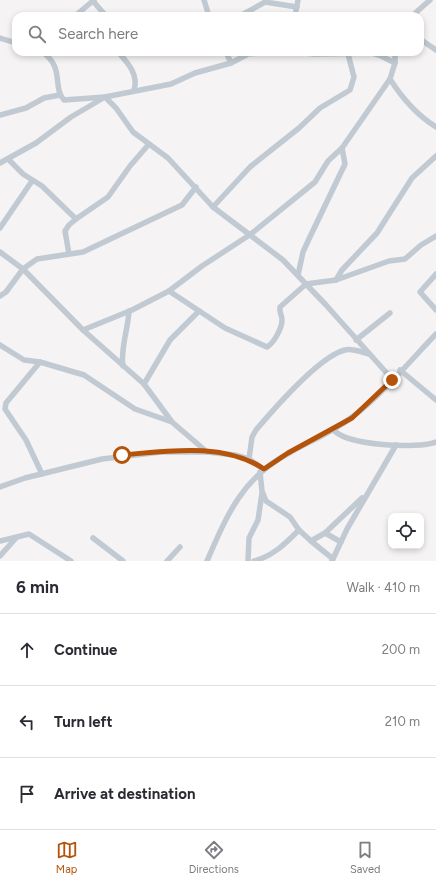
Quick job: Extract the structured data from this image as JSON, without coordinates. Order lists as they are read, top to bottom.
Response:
{
  "page": {
    "search": "Search here",
    "heading": ["6 min", "Walk · 410 m"],
    "list": [
      ["Continue", "200 m"],
      ["Turn left", "210 m"],
      "Arrive at destination"
    ],
    "nav": ["Map", "Directions", "Saved"]
  }
}
